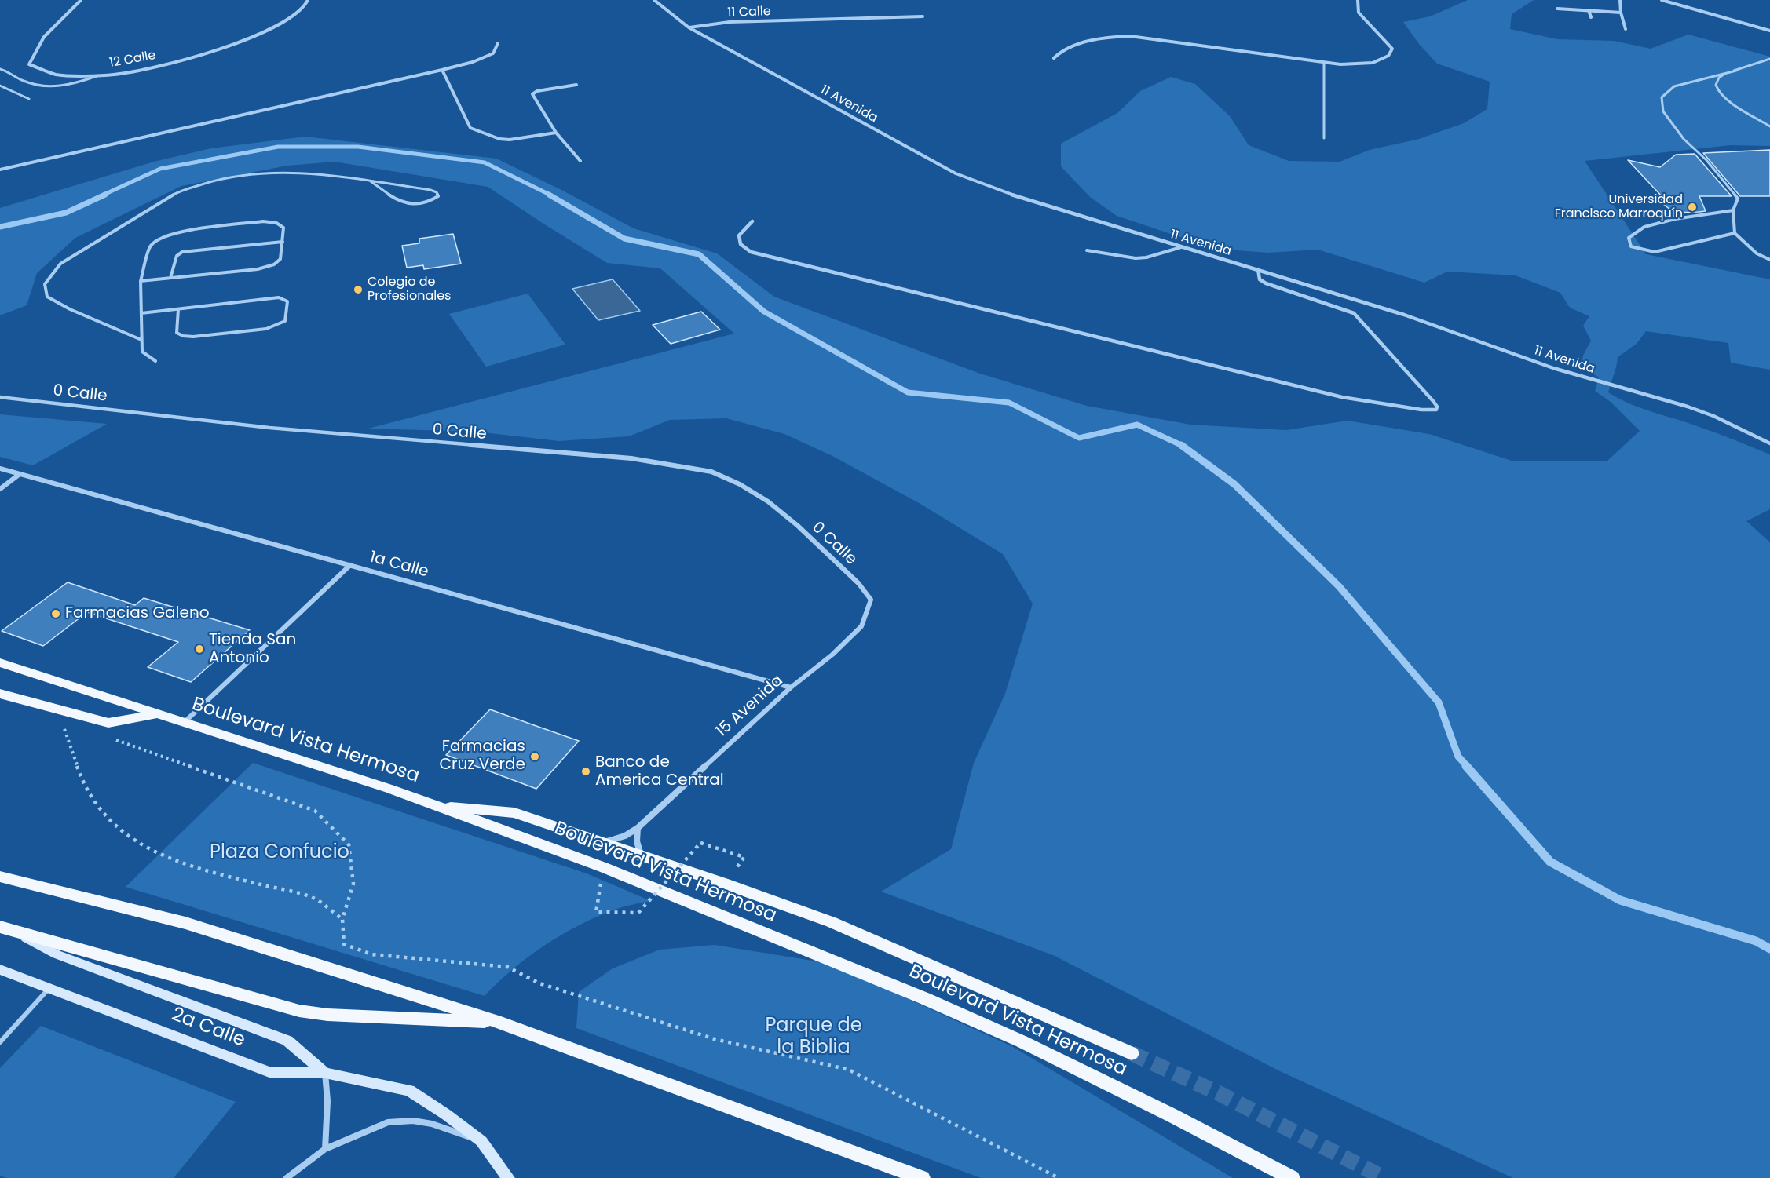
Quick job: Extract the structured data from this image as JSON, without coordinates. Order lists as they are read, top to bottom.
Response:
{
  "streets": {
    "main road": ["Boulevard Vista Hermosa"],
    "street": [
      "11 Calle",
      "12 Calle",
      "11 Avenida",
      "0 Calle",
      "1a Calle",
      "15 Avenida",
      "2a Calle"
    ]
  },
  "crossings": [
    ["11 Calle", "11 Avenida"],
    ["0 Calle", "15 Avenida"],
    ["1a Calle", "15 Avenida"]
  ],
  "parks": ["Plaza Confucio", "Parque de la Biblia"],
  "places": [
    "Universidad Francisco Marroquín",
    "Colegio de Profesionales",
    "Farmacias Galeno",
    "Tienda San Antonio",
    "Farmacias Cruz Verde",
    "Banco de America Central"
  ]
}
